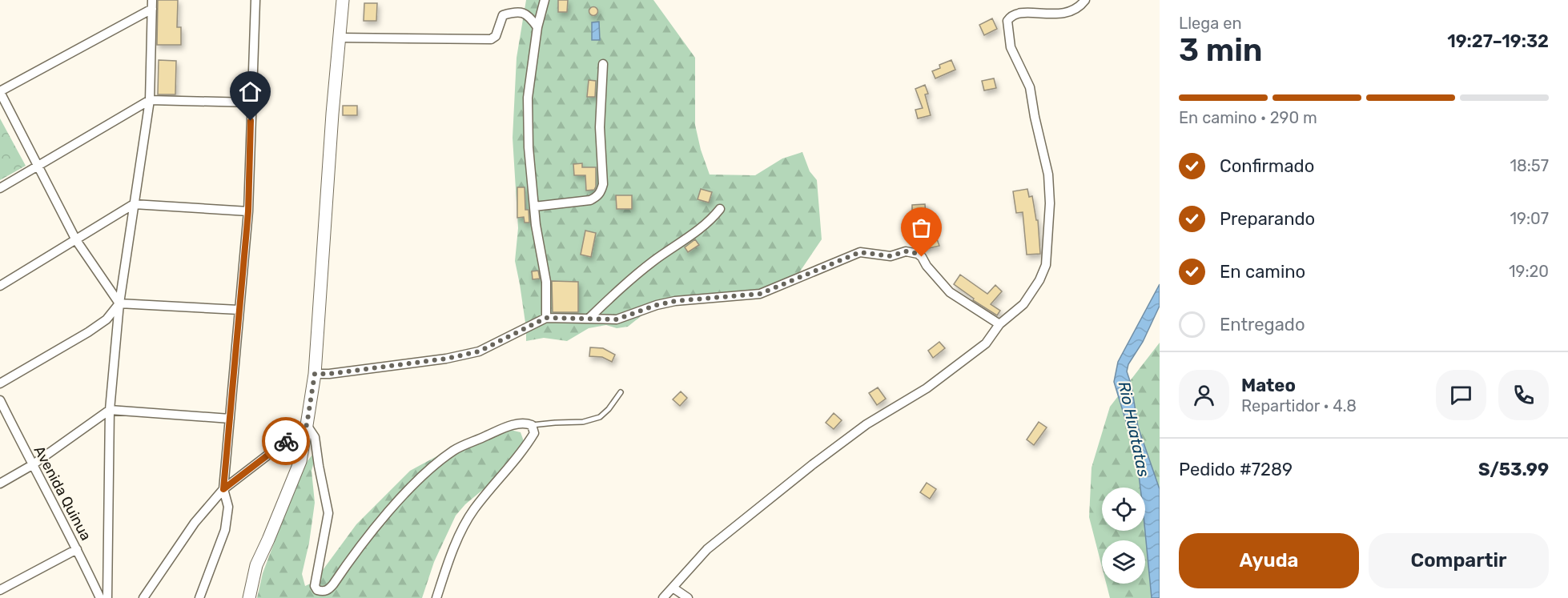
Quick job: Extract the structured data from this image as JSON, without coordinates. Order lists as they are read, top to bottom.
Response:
{
  "streets": {
    "street": ["Avenida Quinua"]
  },
  "water": ["Rio Huatatas"],
  "page": {
    "heading": ["3 min", "Llega en", "19:27–19:32"],
    "panel": [
      "Mateo",
      "Repartidor · 4.8",
      "Pedido #7289",
      "S/53.99"
    ],
    "bar": "En camino · 290 m",
    "list": [
      ["Confirmado", "18:57"],
      ["Preparando", "19:07"],
      ["En camino", "19:20"],
      "Entregado"
    ],
    "buttons": ["Ayuda", "Compartir"]
  }
}
